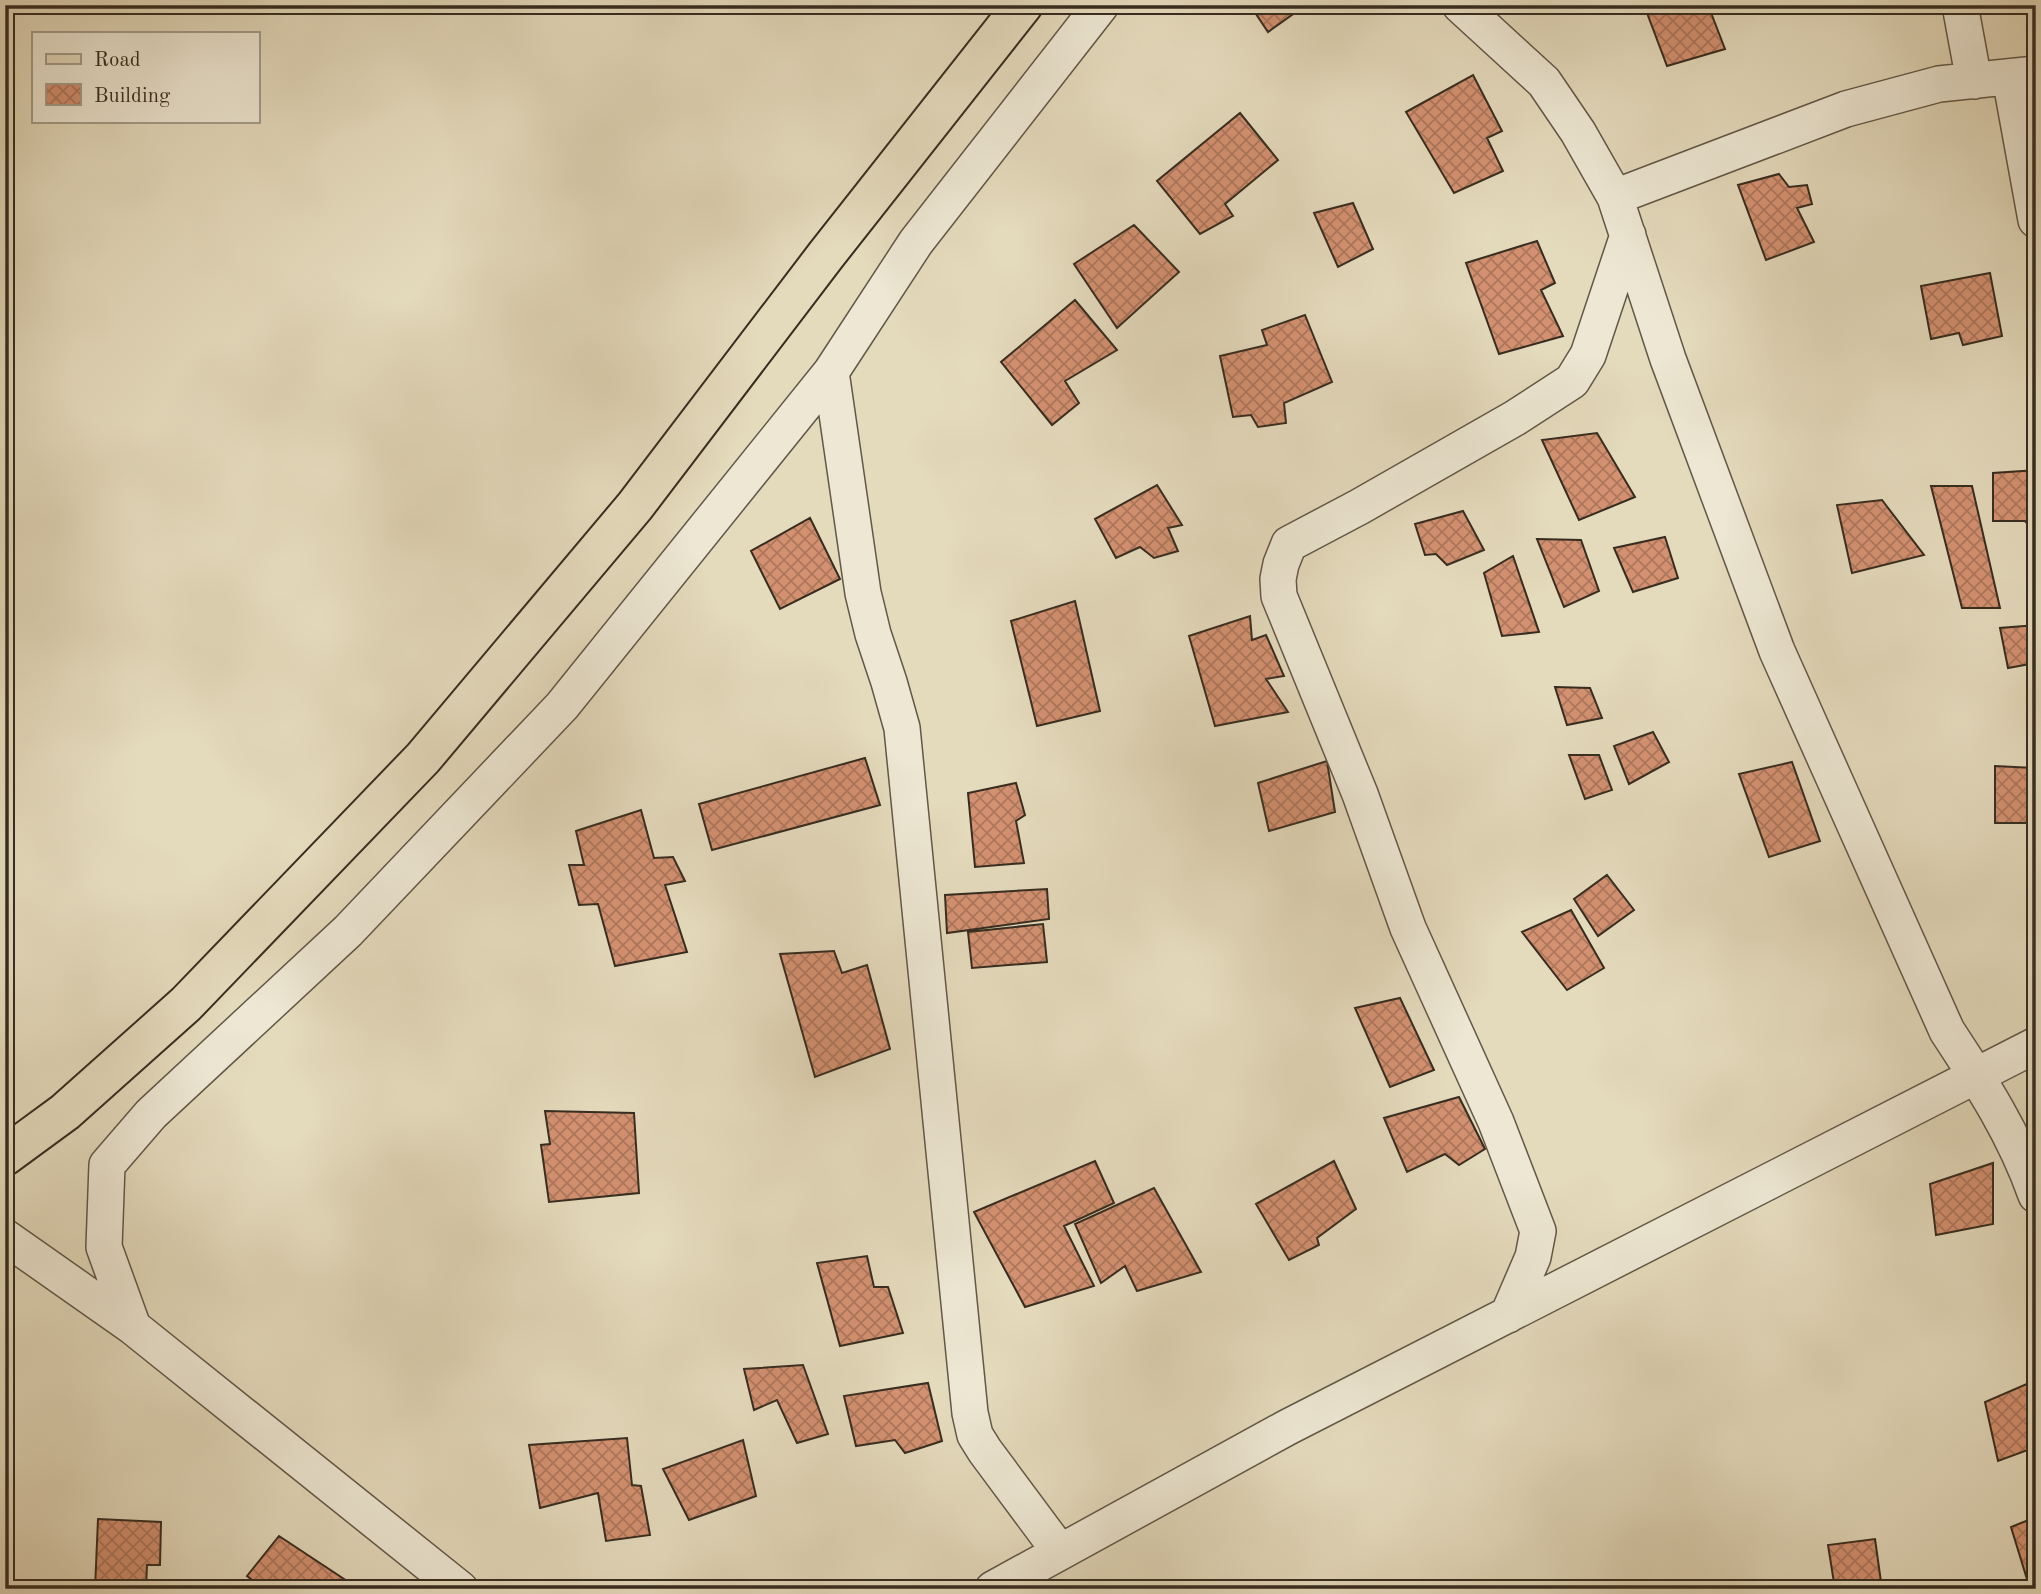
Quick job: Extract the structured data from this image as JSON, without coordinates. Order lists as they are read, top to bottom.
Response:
{
  "legend": ["Road", "Building"]
}
